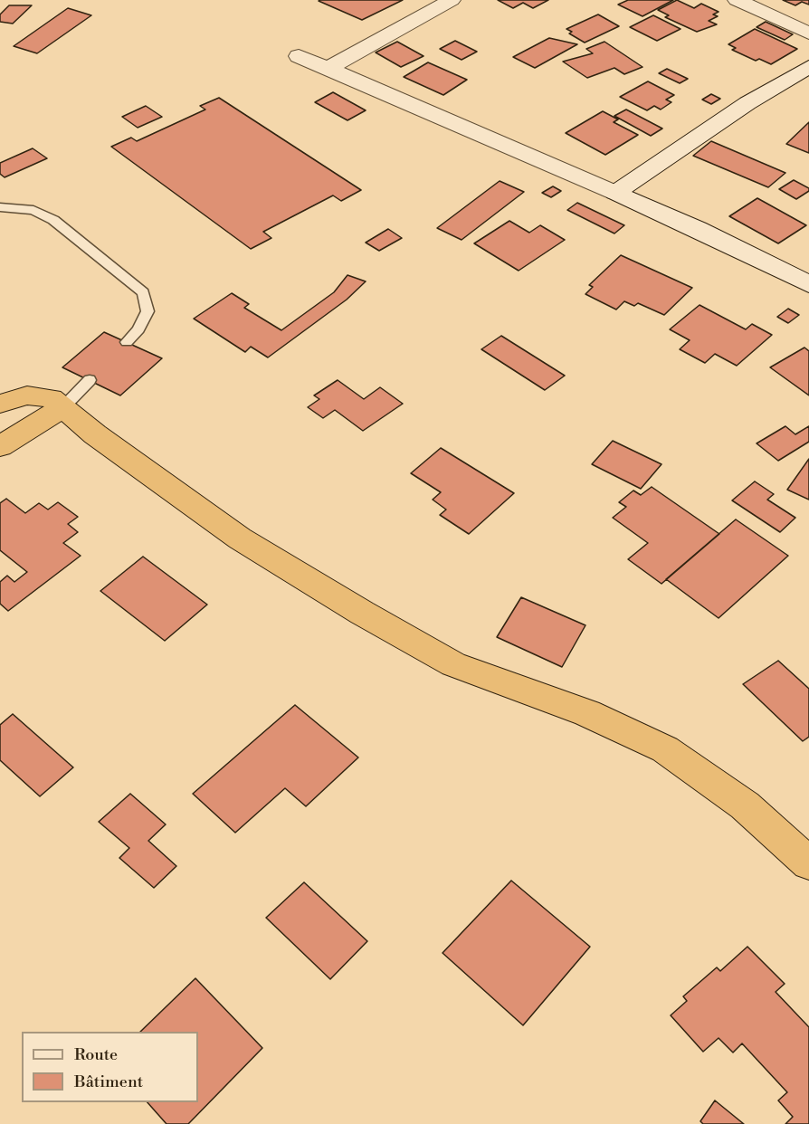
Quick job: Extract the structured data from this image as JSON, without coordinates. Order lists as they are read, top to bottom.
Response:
{
  "legend": ["Route", "Bâtiment"]
}
